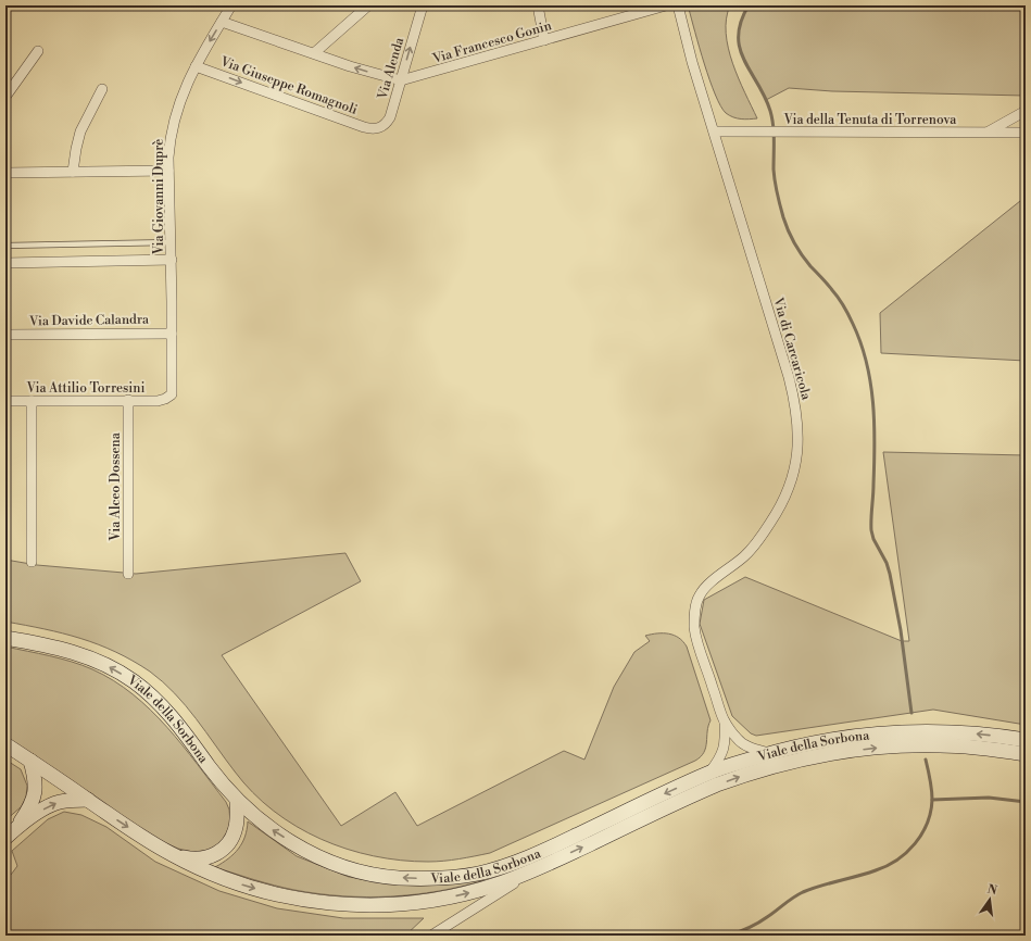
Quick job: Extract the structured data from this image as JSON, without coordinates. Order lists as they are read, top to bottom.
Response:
{
  "streets": {
    "street": [
      "Via Francesco Gonin",
      "Via Alenda",
      "Via Giuseppe Romagnoli",
      "Via della Tenuta di Torrenova",
      "Via Giovanni Duprè",
      "Via Davide Calandra",
      "Via di Carcaricola",
      "Via Attilio Torresini",
      "Via Alceo Dossena",
      "Viale della Sorbona"
    ]
  },
  "crossings": [
    ["Via Francesco Gonin", "Via Alenda"],
    ["Via Alenda", "Via Giuseppe Romagnoli"],
    ["Via Giuseppe Romagnoli", "Via Giovanni Duprè"],
    ["Via della Tenuta di Torrenova", "Via di Carcaricola"],
    ["Via Giovanni Duprè", "Via Davide Calandra"],
    ["Via Giovanni Duprè", "Via Attilio Torresini"],
    ["Via di Carcaricola", "Viale della Sorbona"],
    ["Via Attilio Torresini", "Via Alceo Dossena"]
  ],
  "one_way": ["Via Alenda"],
  "north": "top"
}
